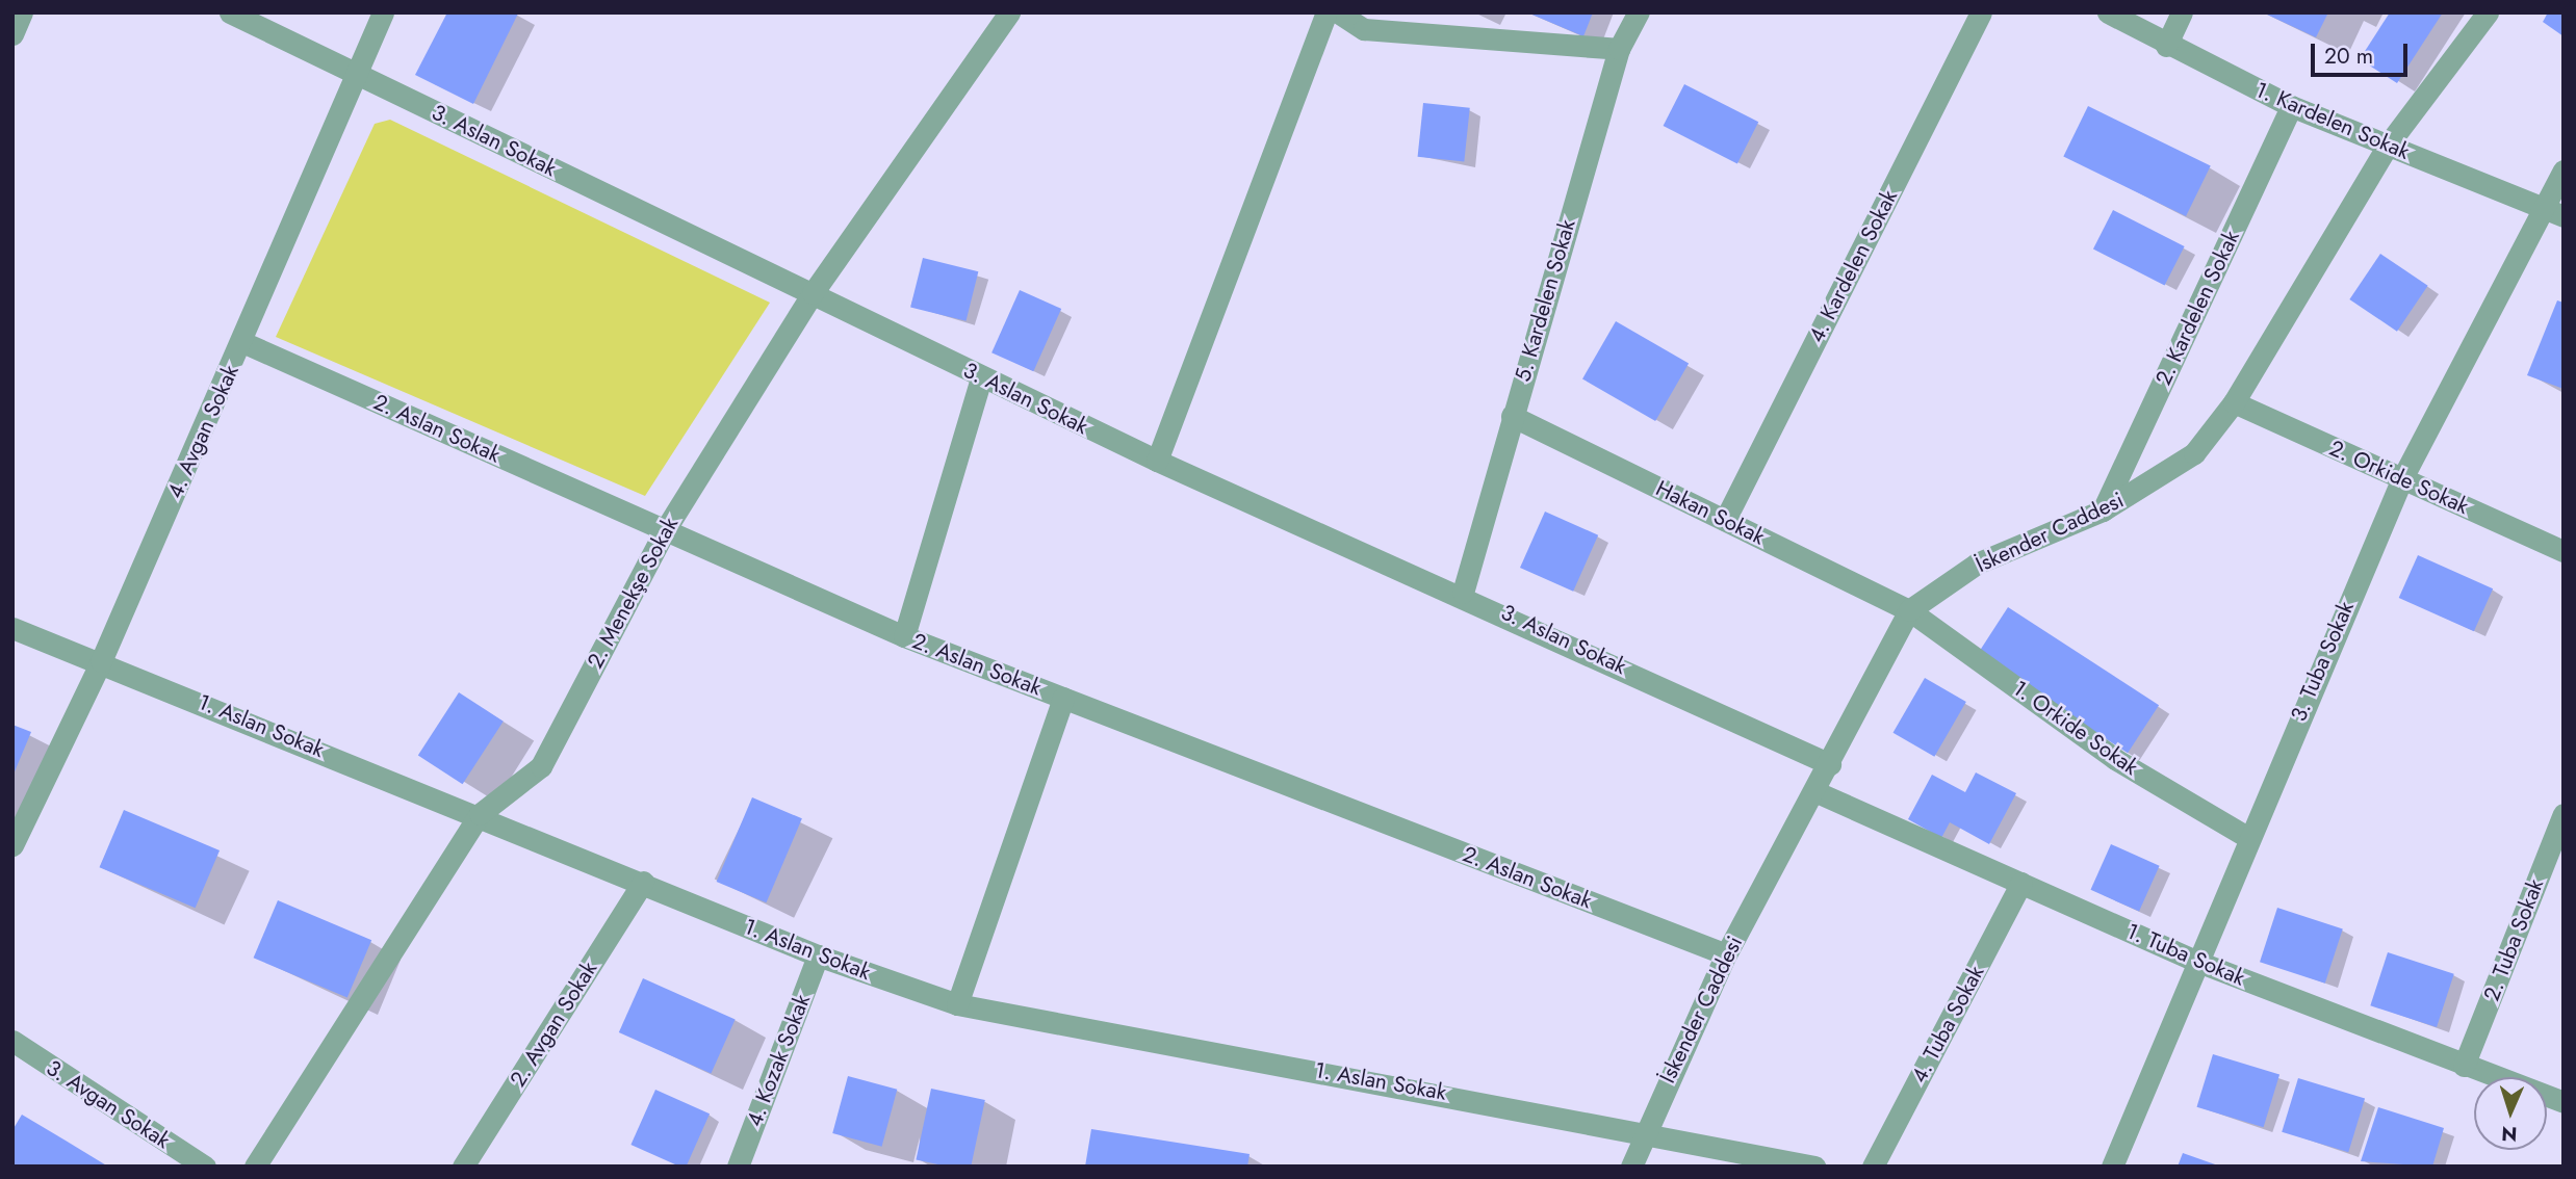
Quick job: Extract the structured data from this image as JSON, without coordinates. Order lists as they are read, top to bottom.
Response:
{
  "streets": {
    "street": [
      "1. Kardelen Sokak",
      "3. Aslan Sokak",
      "4. Kardelen Sokak",
      "5. Kardelen Sokak",
      "2. Kardelen Sokak",
      "2. Aslan Sokak",
      "4. Avgan Sokak",
      "2. Orkide Sokak",
      "Hakan Sokak",
      "İskender Caddesi",
      "2. Menekşe Sokak",
      "3. Tuba Sokak",
      "1. Aslan Sokak",
      "1. Orkide Sokak",
      "2. Tuba Sokak",
      "1. Tuba Sokak",
      "2. Avgan Sokak",
      "4. Tuba Sokak",
      "4. Kozak Sokak",
      "3. Avgan Sokak"
    ]
  },
  "crossings": [
    ["1. Kardelen Sokak", "2. Kardelen Sokak"],
    ["1. Kardelen Sokak", "İskender Caddesi"],
    ["1. Kardelen Sokak", "3. Tuba Sokak"],
    ["3. Aslan Sokak", "5. Kardelen Sokak"],
    ["3. Aslan Sokak", "4. Avgan Sokak"],
    ["3. Aslan Sokak", "İskender Caddesi"],
    ["3. Aslan Sokak", "2. Menekşe Sokak"],
    ["4. Kardelen Sokak", "Hakan Sokak"],
    ["5. Kardelen Sokak", "Hakan Sokak"],
    ["2. Kardelen Sokak", "İskender Caddesi"],
    ["2. Aslan Sokak", "4. Avgan Sokak"],
    ["2. Aslan Sokak", "İskender Caddesi"],
    ["2. Aslan Sokak", "2. Menekşe Sokak"],
    ["4. Avgan Sokak", "1. Aslan Sokak"],
    ["2. Orkide Sokak", "İskender Caddesi"],
    ["2. Orkide Sokak", "3. Tuba Sokak"],
    ["Hakan Sokak", "İskender Caddesi"],
    ["Hakan Sokak", "1. Orkide Sokak"],
    ["İskender Caddesi", "1. Aslan Sokak"],
    ["İskender Caddesi", "1. Orkide Sokak"],
    ["İskender Caddesi", "1. Tuba Sokak"],
    ["2. Menekşe Sokak", "1. Aslan Sokak"],
    ["3. Tuba Sokak", "1. Orkide Sokak"],
    ["3. Tuba Sokak", "1. Tuba Sokak"],
    ["1. Aslan Sokak", "2. Avgan Sokak"],
    ["1. Aslan Sokak", "4. Kozak Sokak"],
    ["2. Tuba Sokak", "1. Tuba Sokak"],
    ["1. Tuba Sokak", "4. Tuba Sokak"]
  ],
  "scale_bar": "20 m",
  "north": "bottom"
}
